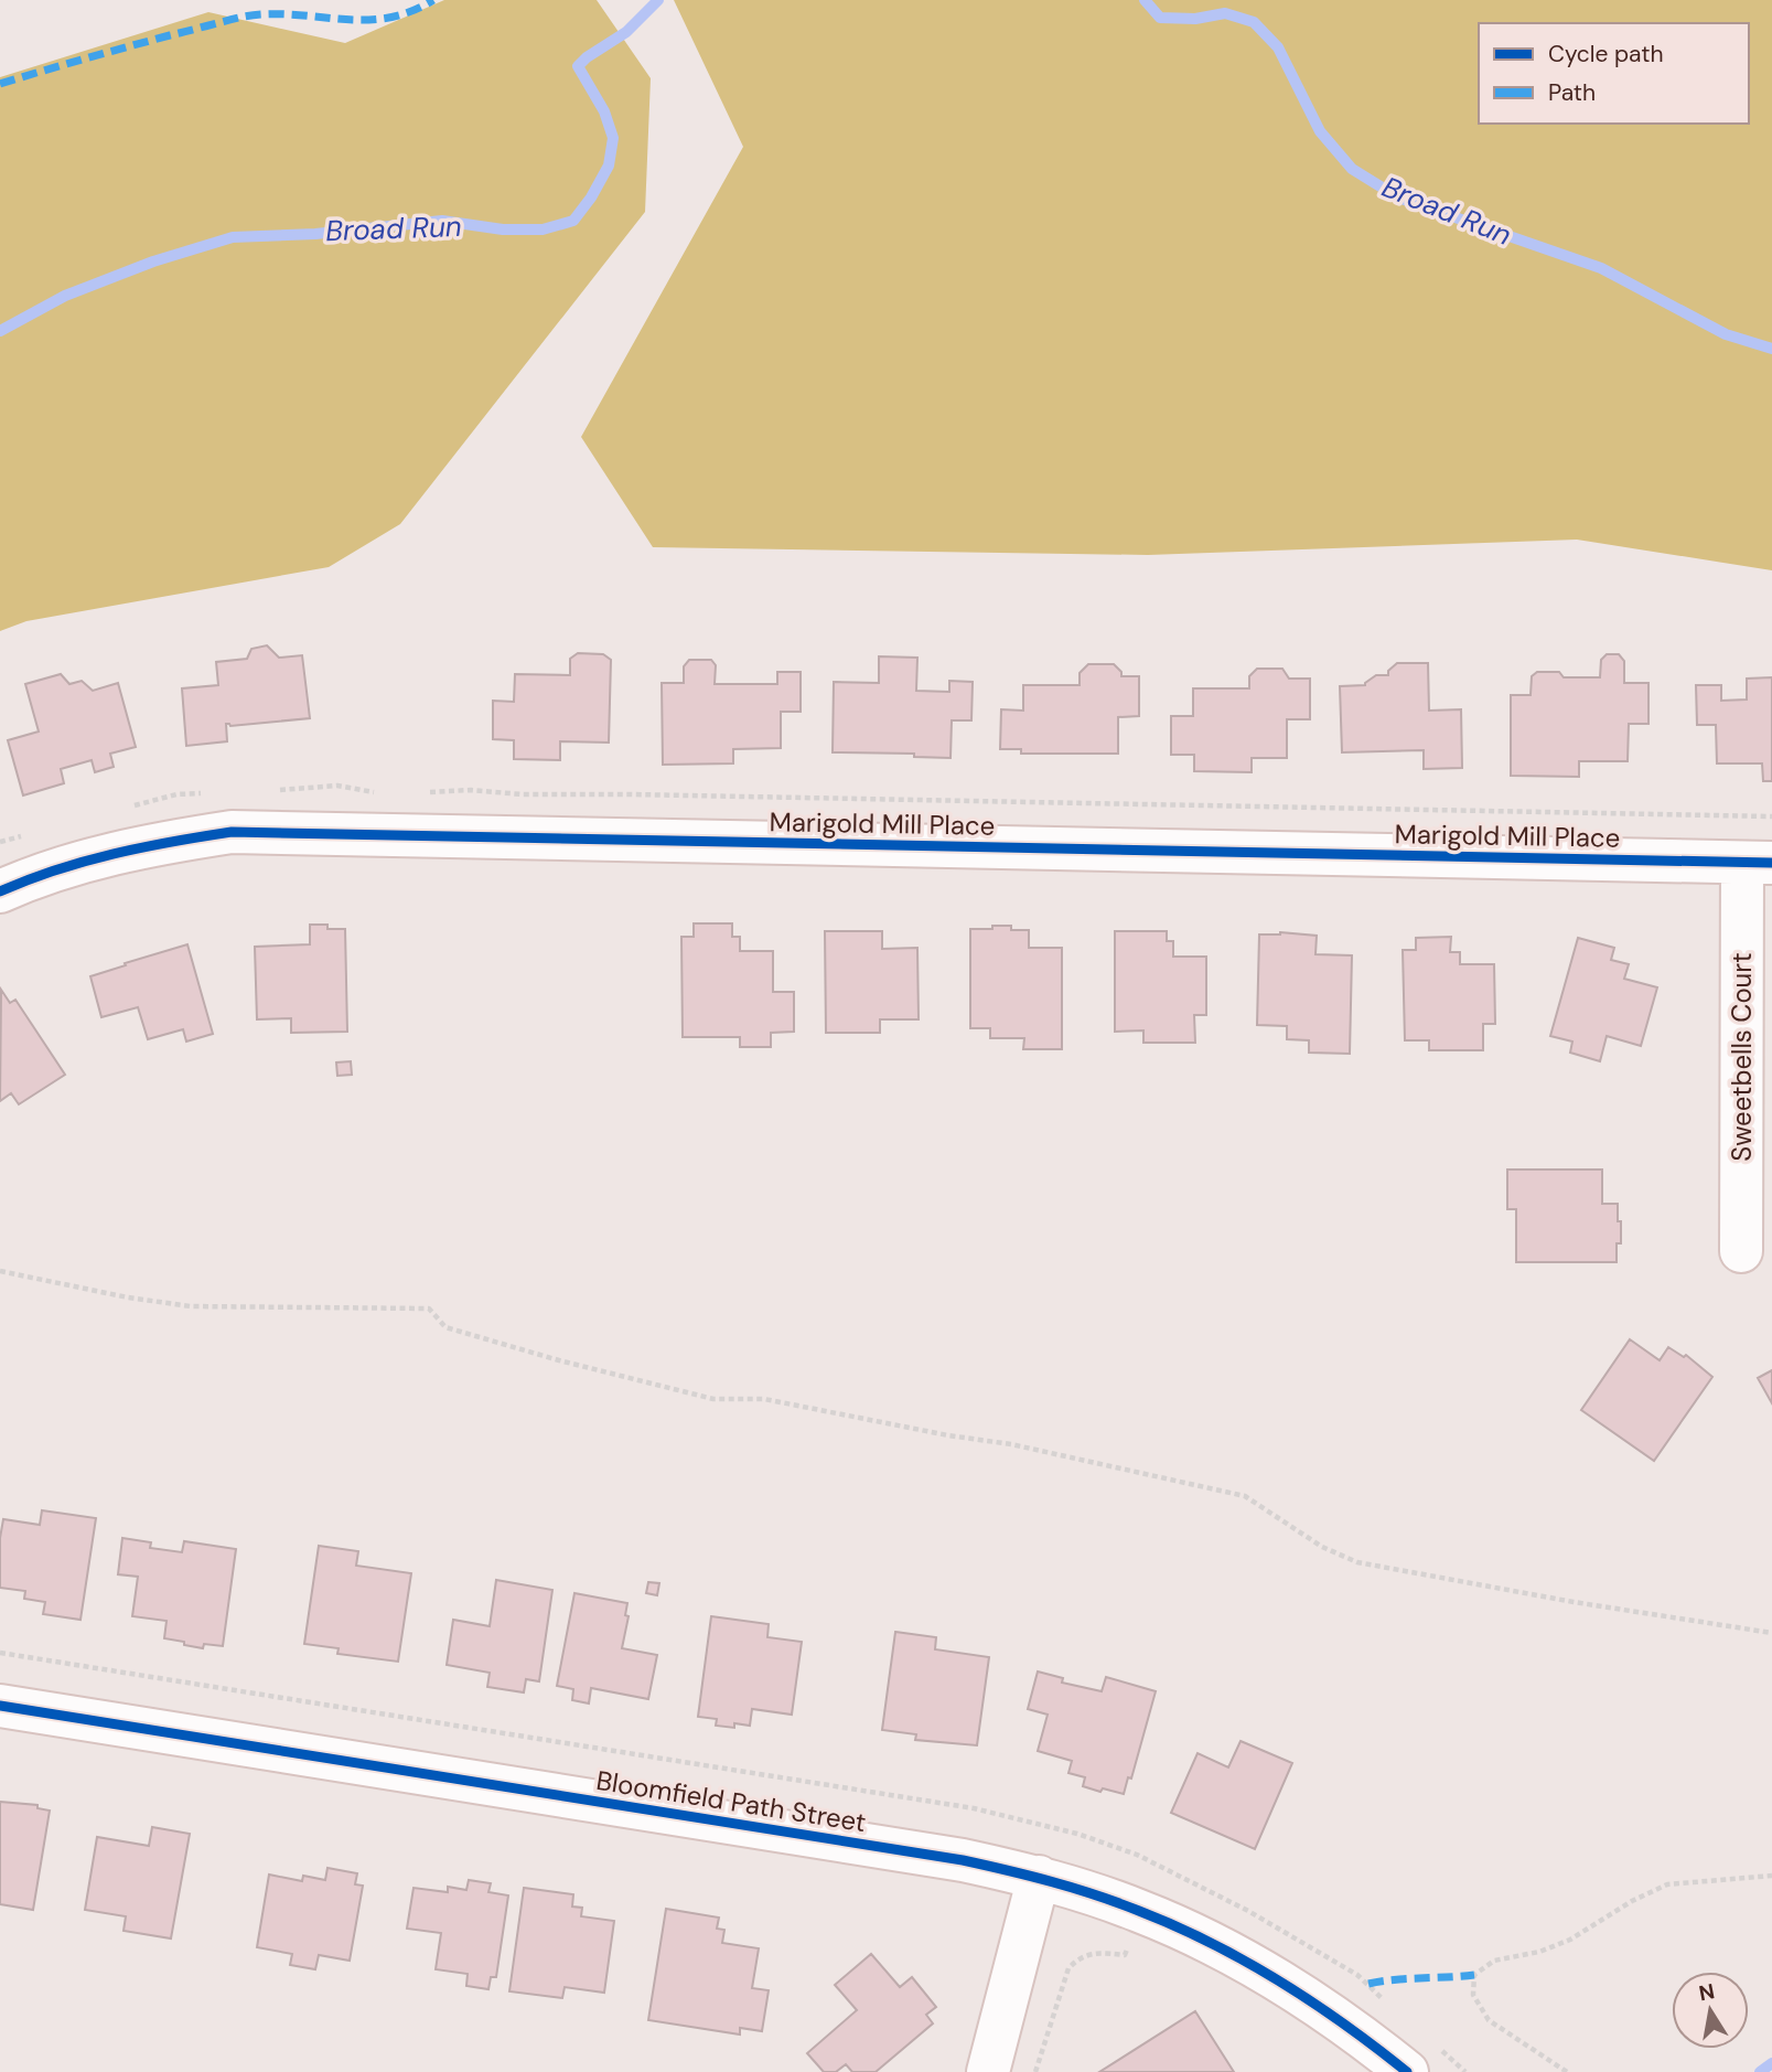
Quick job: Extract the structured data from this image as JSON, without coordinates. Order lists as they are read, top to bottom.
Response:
{
  "streets": {
    "street": ["Marigold Mill Place", "Sweetbells Court", "Bloomfield Path Street"]
  },
  "crossings": [
    ["Marigold Mill Place", "Sweetbells Court"]
  ],
  "water": ["Broad Run"],
  "legend": ["Cycle path", "Path"],
  "north": "top"
}
